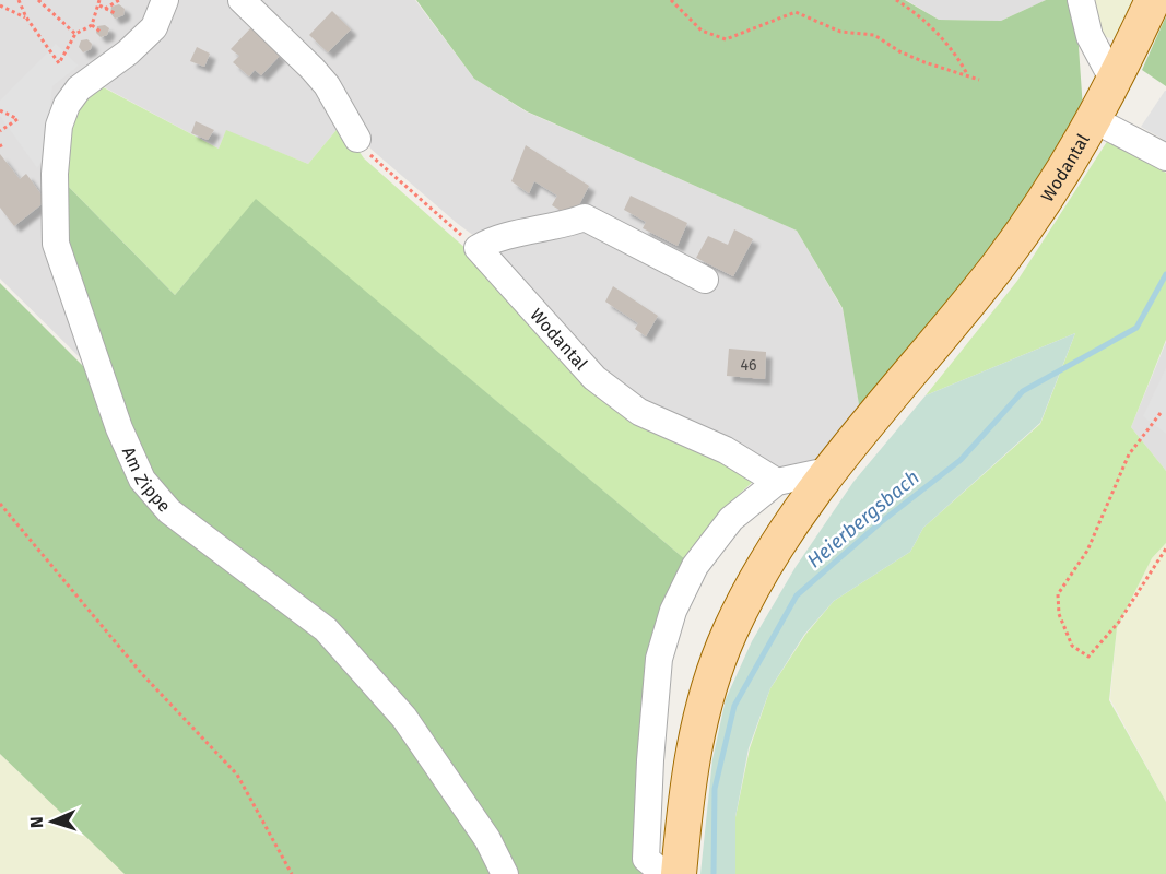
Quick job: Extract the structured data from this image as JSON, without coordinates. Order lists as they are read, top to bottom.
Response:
{
  "streets": {
    "main road": ["Wodantal"],
    "street": ["Am Zippe"]
  },
  "water": ["Heierbergsbach"],
  "house_numbers": ["46"],
  "north": "left"
}
